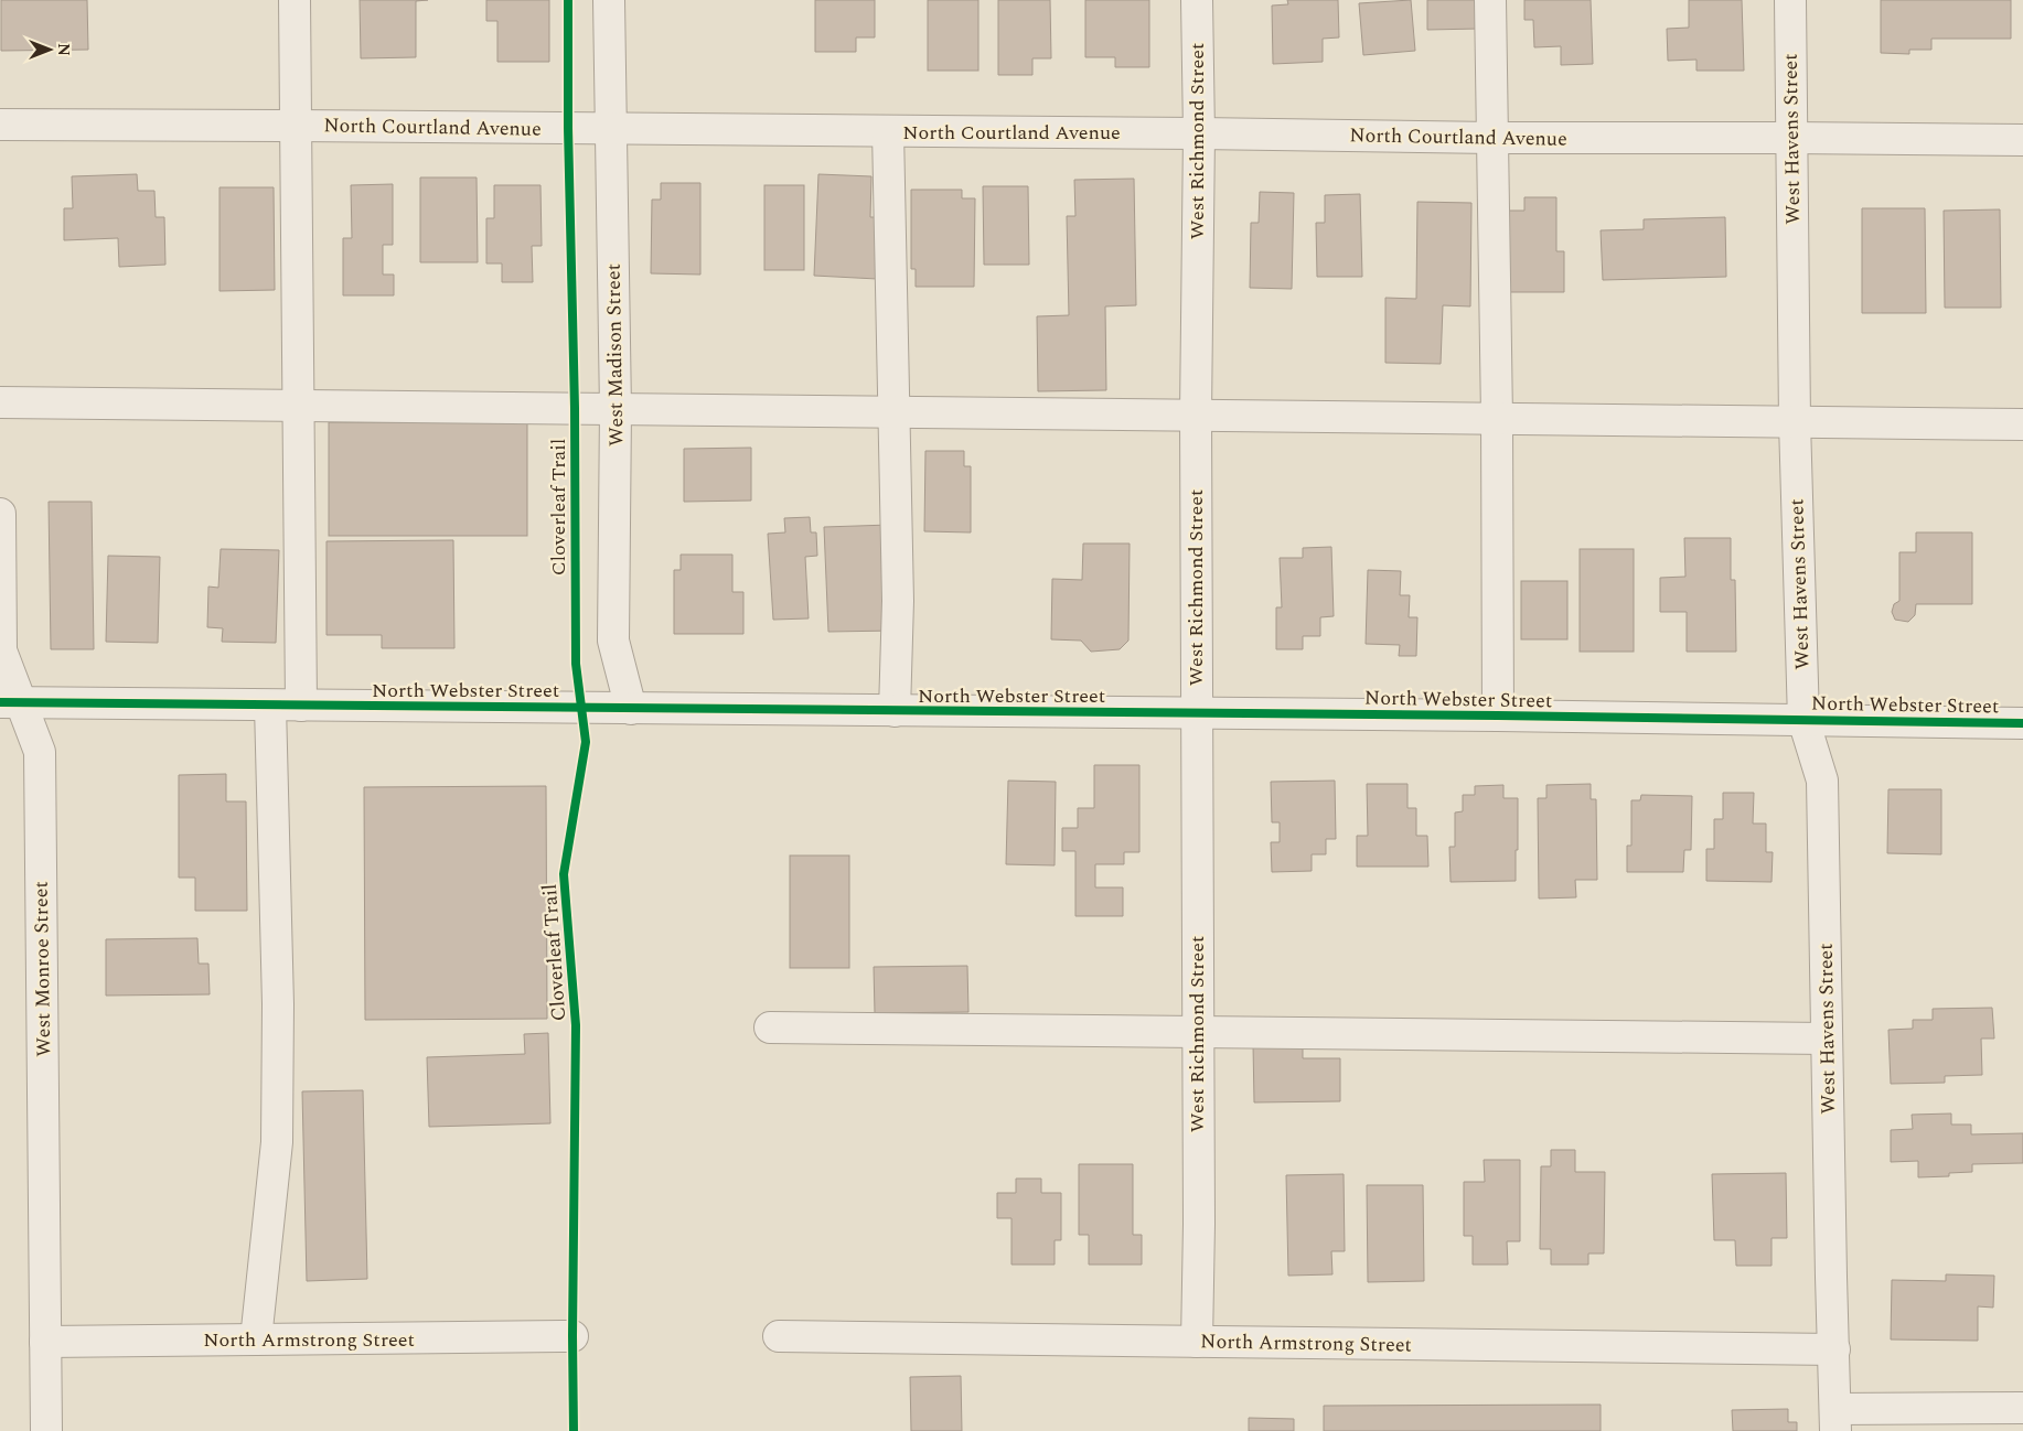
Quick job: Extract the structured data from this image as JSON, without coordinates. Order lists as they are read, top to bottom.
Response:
{
  "streets": {
    "street": [
      "North Courtland Avenue",
      "West Havens Street",
      "West Richmond Street",
      "West Madison Street",
      "North Webster Street",
      "West Monroe Street",
      "North Armstrong Street"
    ],
    "cycle path": ["Cloverleaf Trail"]
  },
  "crossings": [
    ["North Courtland Avenue", "West Havens Street"],
    ["North Courtland Avenue", "West Richmond Street"],
    ["North Courtland Avenue", "West Madison Street"],
    ["West Havens Street", "North Webster Street"],
    ["West Havens Street", "North Armstrong Street"],
    ["West Richmond Street", "North Webster Street"],
    ["West Richmond Street", "North Armstrong Street"],
    ["West Madison Street", "North Webster Street"],
    ["North Webster Street", "West Monroe Street"],
    ["West Monroe Street", "North Armstrong Street"]
  ],
  "north": "right"
}
